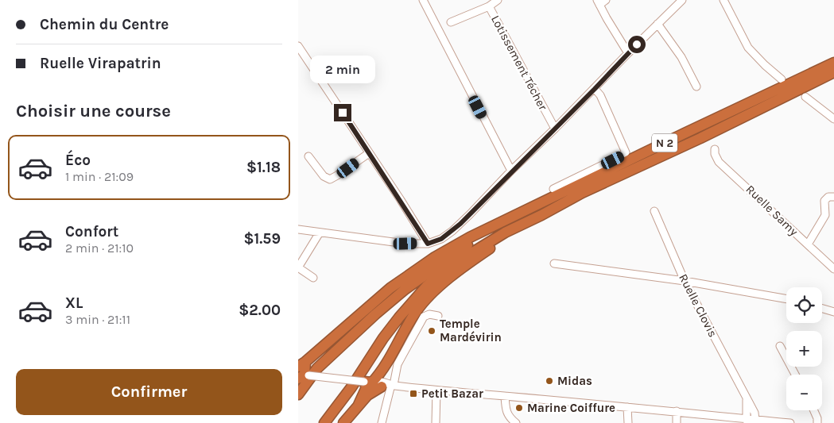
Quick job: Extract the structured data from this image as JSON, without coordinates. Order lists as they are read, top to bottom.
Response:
{
  "streets": {
    "highway": ["N 2"],
    "street": ["Lotissement Técher", "Ruelle Samy", "Ruelle Clovis"]
  },
  "places": {
    "other": ["Temple Mardévirin", "Midas", "Marine Coiffure"],
    "transit": ["Petit Bazar"]
  },
  "page": {
    "banner": ["Chemin du Centre", "Ruelle Virapatrin"],
    "bubble": "2 min",
    "heading": "Choisir une course",
    "list": [
      {
        "name": "Éco",
        "note": "1 min · 21:09",
        "value": "$1.18"
      },
      {
        "name": "Confort",
        "note": "2 min · 21:10",
        "value": "$1.59"
      },
      {
        "name": "XL",
        "note": "3 min · 21:11",
        "value": "$2.00"
      }
    ],
    "map_buttons": ["+", "−"],
    "buttons": "Confirmer"
  }
}
